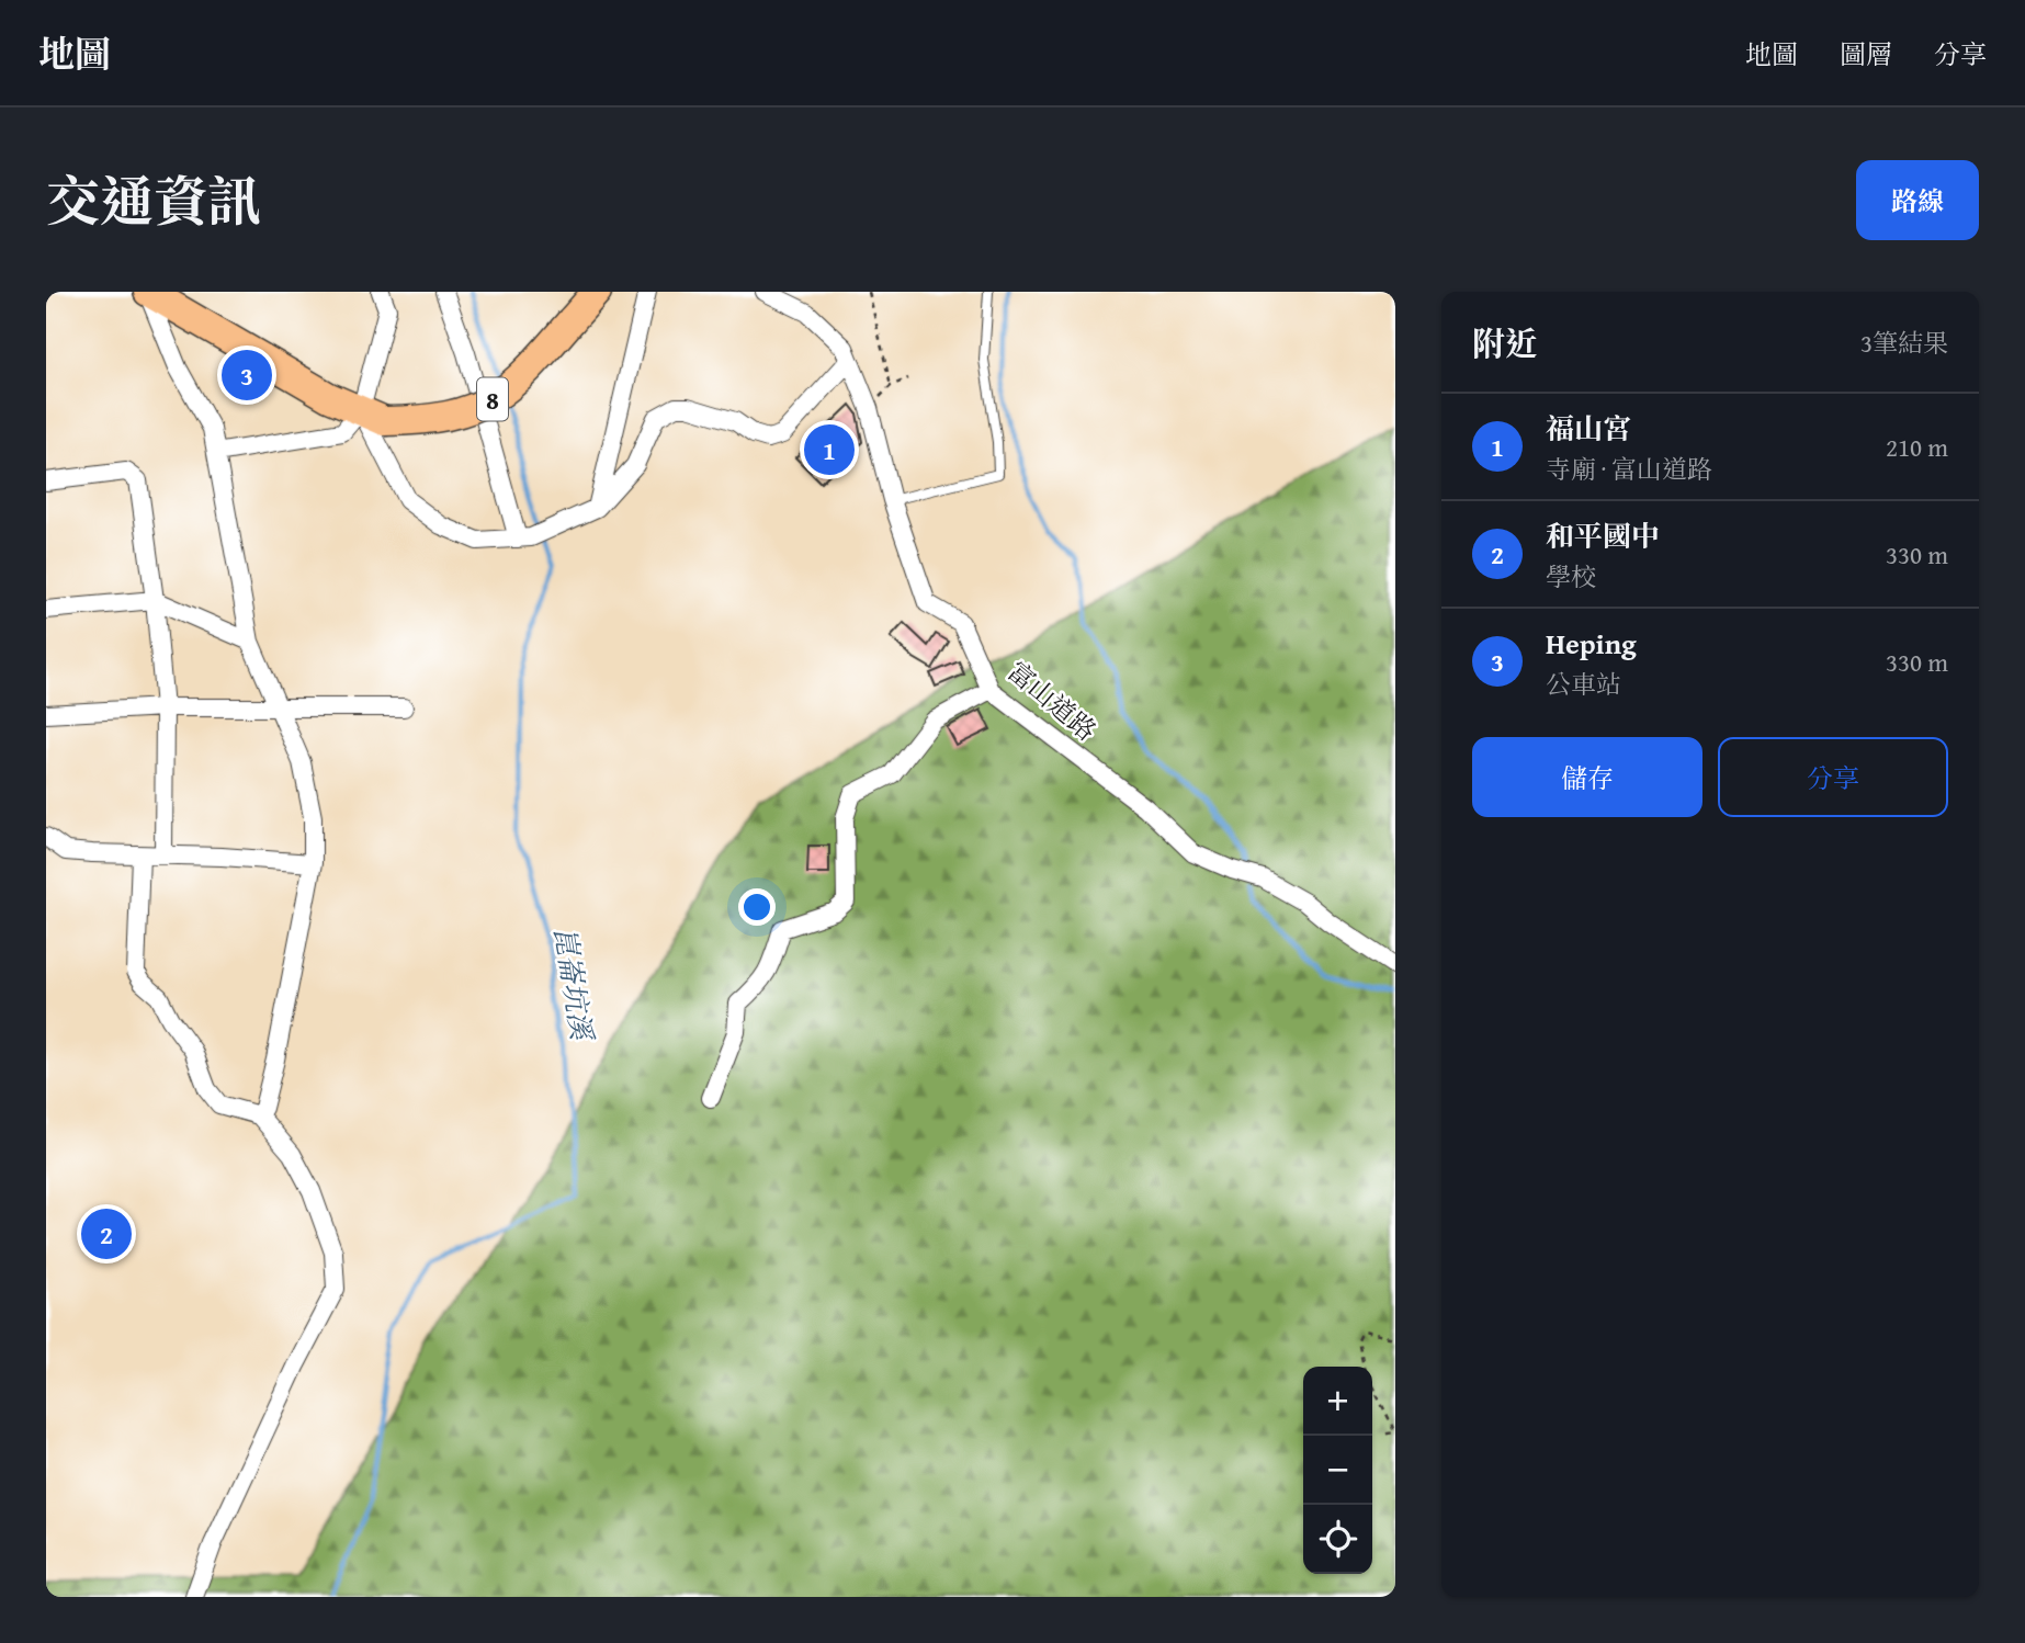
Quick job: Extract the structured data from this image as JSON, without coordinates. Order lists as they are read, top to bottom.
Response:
{
  "streets": {
    "main road": ["8"],
    "street": ["富山道路"]
  },
  "water": ["崑崙坑溪"],
  "page": {
    "header": "地圖",
    "nav": ["地圖", "圖層", "分享"],
    "title": "交通資訊",
    "buttons": [
      "路線",
      ["儲存", "分享"]
    ],
    "heading": ["附近", "3筆結果"],
    "pins": ["3", "1", "2"],
    "list": [
      {
        "mark": "1",
        "name": "福山宮",
        "note": "寺廟 · 富山道路",
        "value": "210 m"
      },
      {
        "mark": "2",
        "name": "和平國中",
        "note": "學校",
        "value": "330 m"
      },
      {
        "mark": "3",
        "name": "Heping",
        "note": "公車站",
        "value": "330 m"
      }
    ],
    "map_buttons": ["+", "−"]
  }
}
